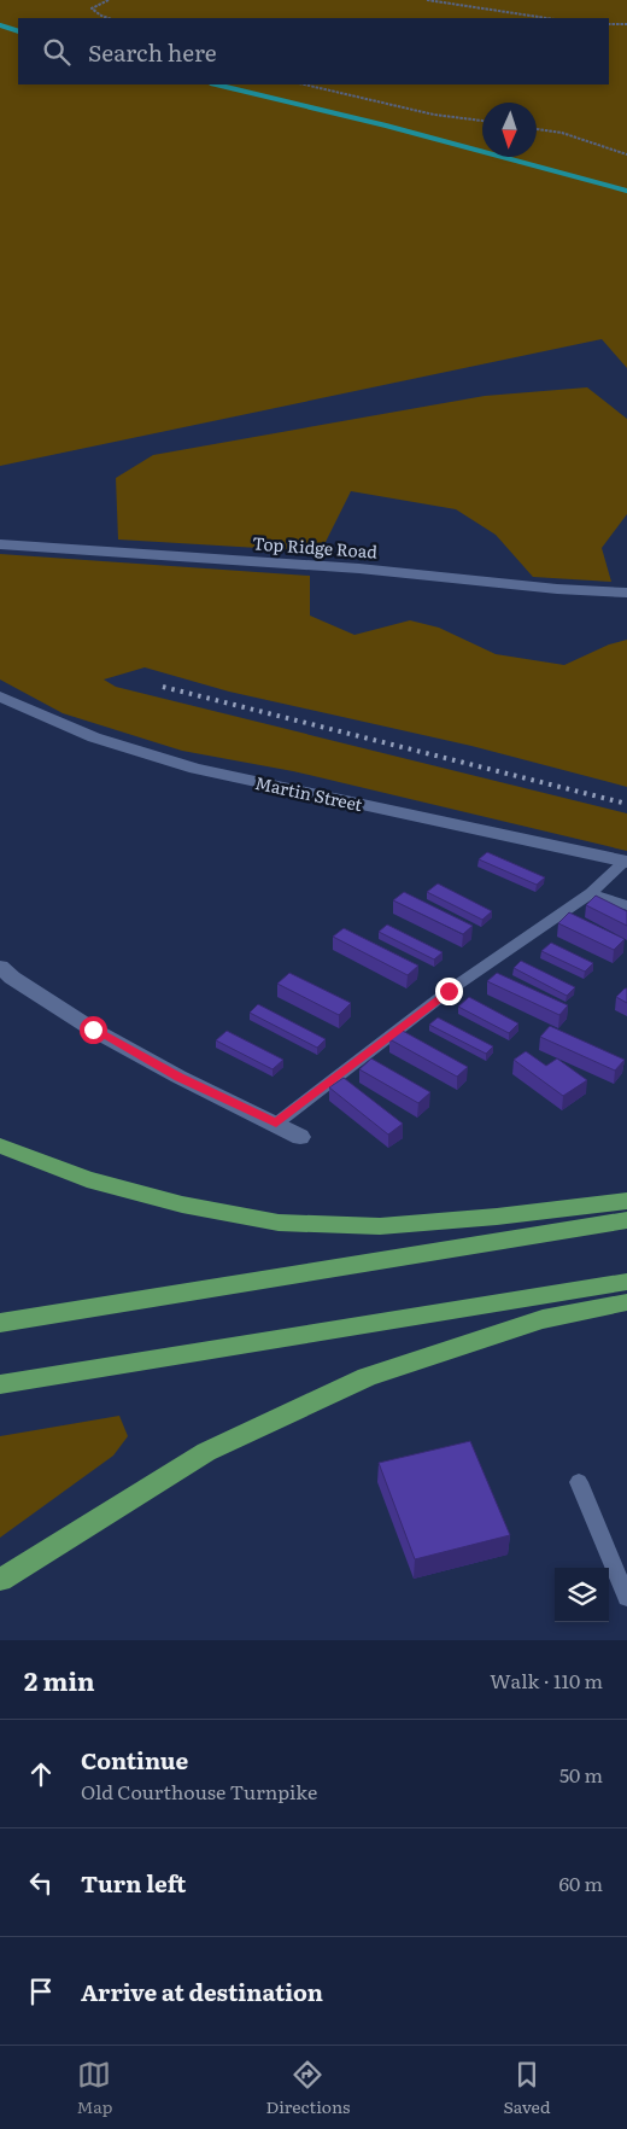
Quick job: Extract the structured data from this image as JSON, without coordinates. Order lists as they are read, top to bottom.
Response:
{
  "streets": {
    "street": ["Top Ridge Road", "Martin Street"]
  },
  "north": "bottom",
  "page": {
    "search": "Search here",
    "heading": ["2 min", "Walk · 110 m"],
    "list": [
      ["Continue", "Old Courthouse Turnpike", "50 m"],
      ["Turn left", "60 m"],
      "Arrive at destination"
    ],
    "nav": ["Map", "Directions", "Saved"]
  }
}
